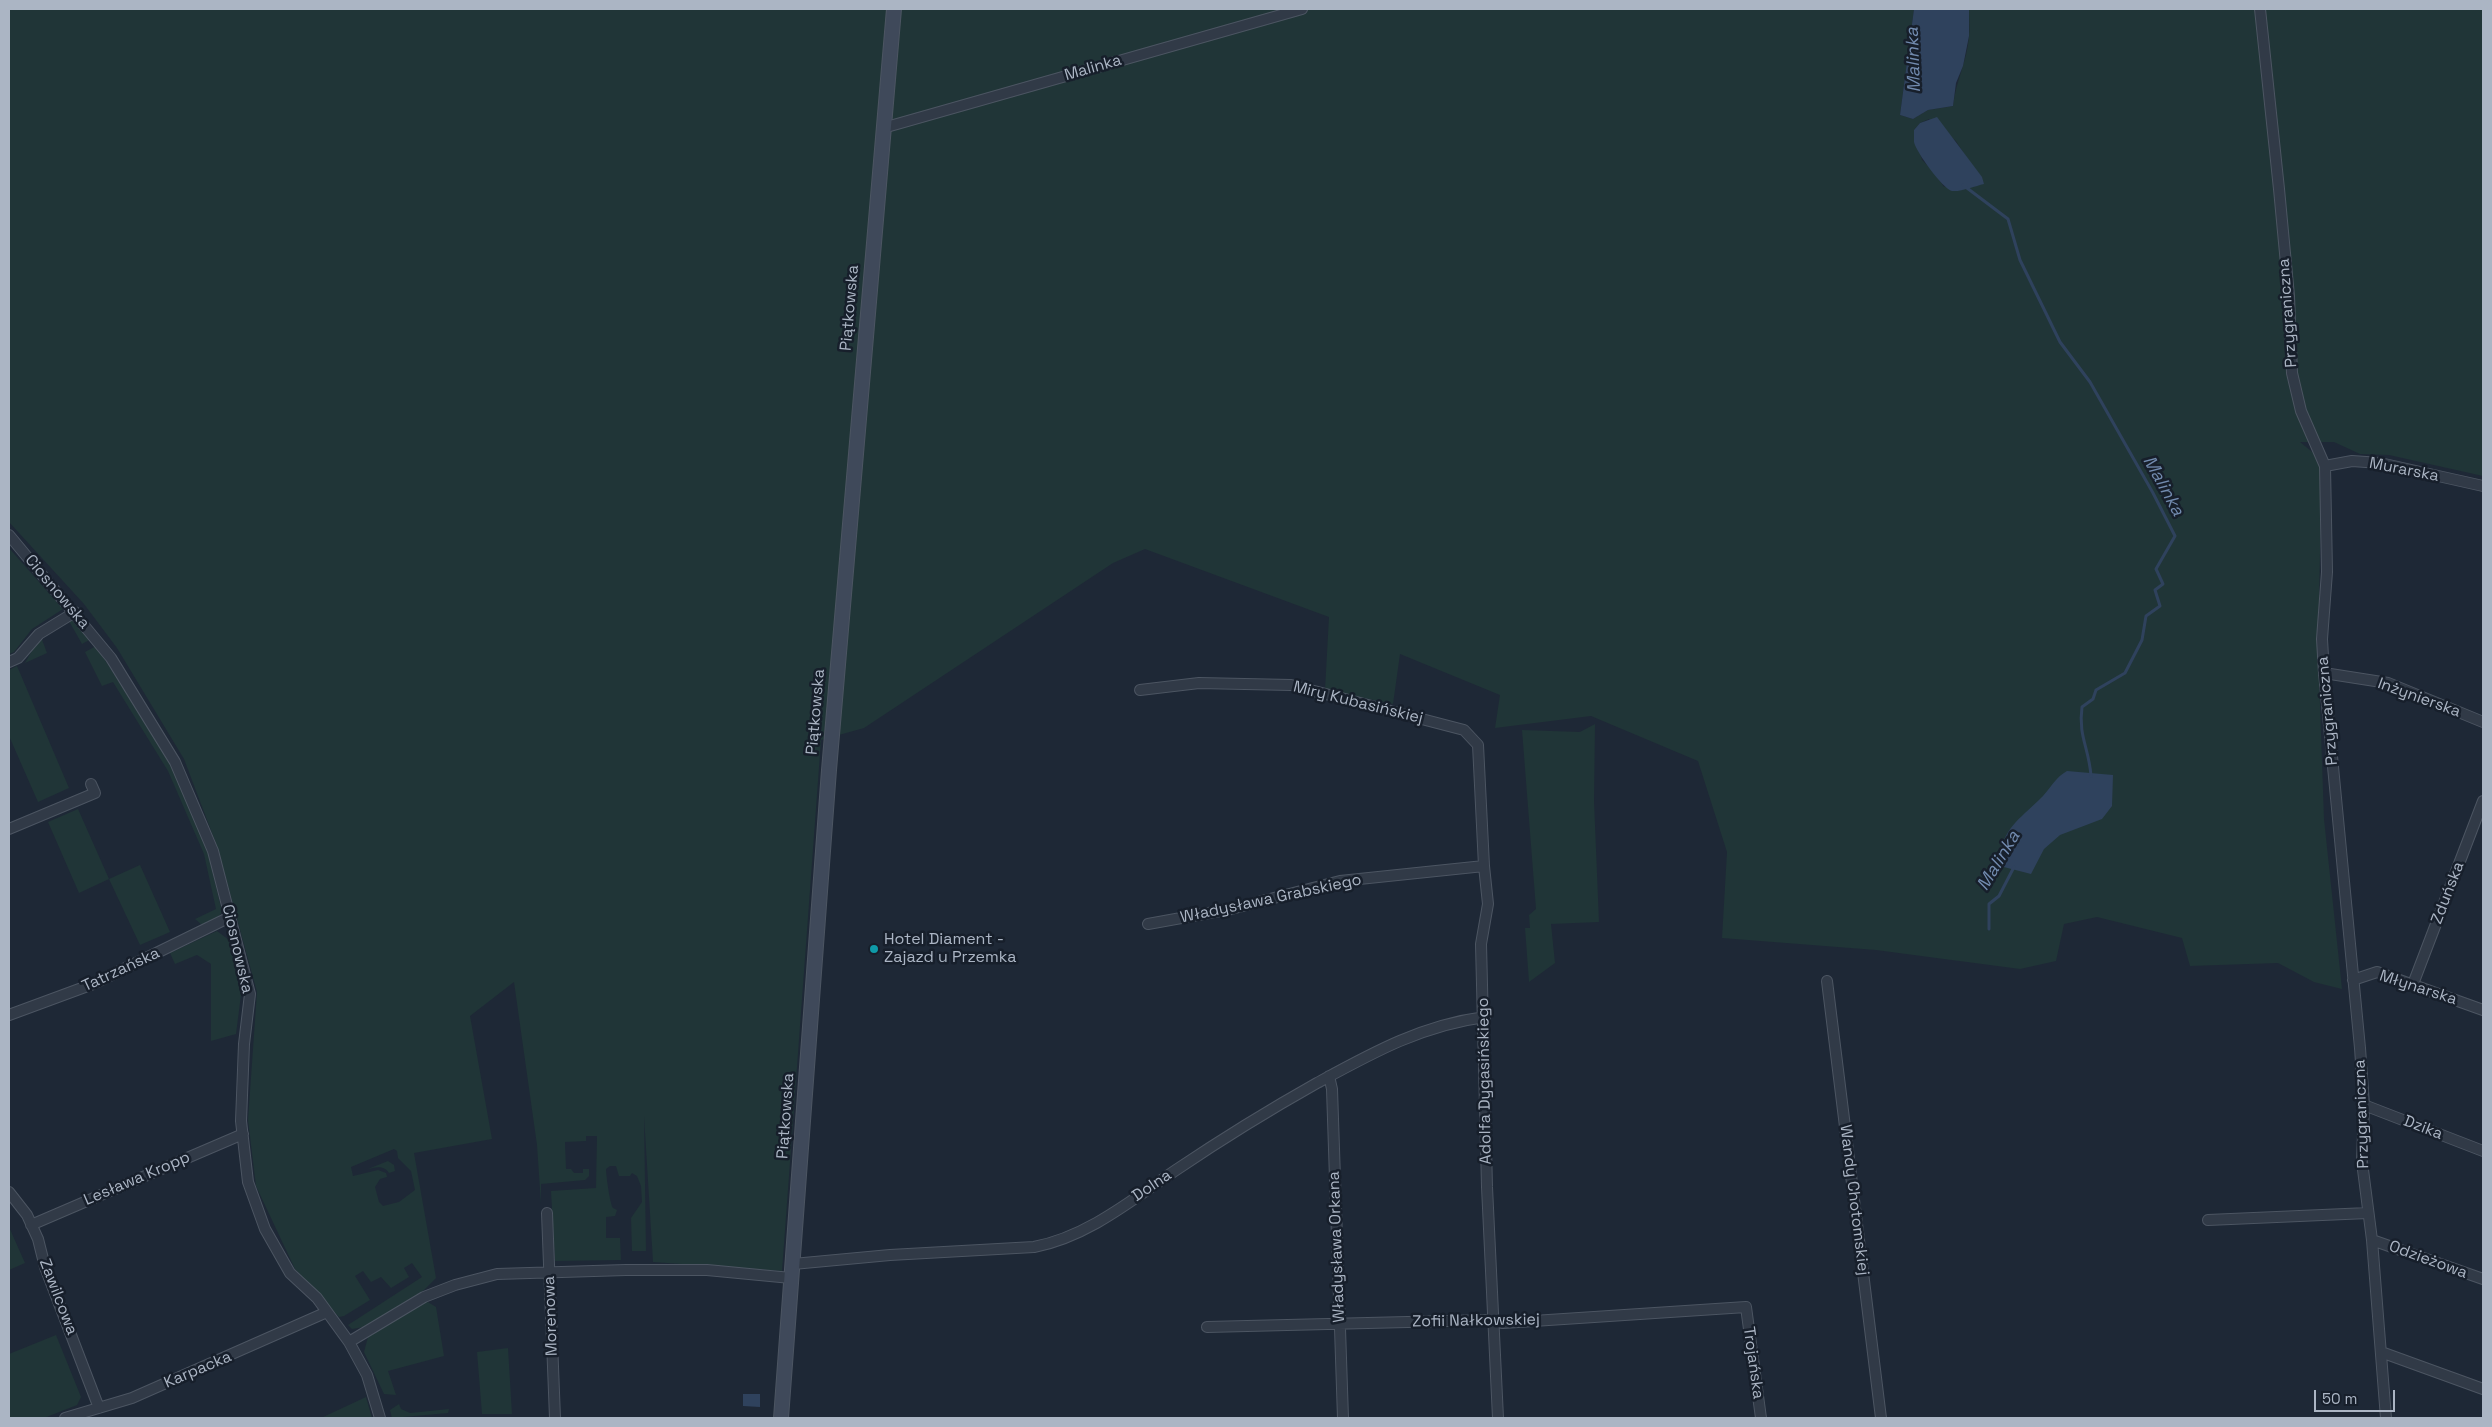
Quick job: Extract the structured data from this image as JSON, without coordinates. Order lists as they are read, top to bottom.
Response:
{
  "streets": {
    "main road": ["Piątkowska"],
    "street": [
      "Malinka",
      "Przygraniczna",
      "Murarska",
      "Ciosnowska",
      "Inżynierska",
      "Miry Kubasińskiej",
      "Zduńska",
      "Władysława Grabskiego",
      "Tatrzańska",
      "Młynarska",
      "Adolfa Dygasińskiego",
      "Dzika",
      "Lesława Kropp",
      "Dolna",
      "Wandy Chotomskiej",
      "Władysława Orkana",
      "Odzieżowa",
      "Zawilcowa",
      "Morenowa",
      "Zofii Nałkowskiej",
      "Trojańska",
      "Karpacka"
    ]
  },
  "crossings": [
    ["Malinka", "Piątkowska"],
    ["Piątkowska", "Dolna"],
    ["Przygraniczna", "Murarska"],
    ["Przygraniczna", "Inżynierska"],
    ["Przygraniczna", "Młynarska"],
    ["Przygraniczna", "Dzika"],
    ["Przygraniczna", "Odzieżowa"],
    ["Ciosnowska", "Tatrzańska"],
    ["Ciosnowska", "Lesława Kropp"],
    ["Ciosnowska", "Dolna"],
    ["Ciosnowska", "Karpacka"],
    ["Miry Kubasińskiej", "Adolfa Dygasińskiego"],
    ["Zduńska", "Młynarska"],
    ["Władysława Grabskiego", "Adolfa Dygasińskiego"],
    ["Adolfa Dygasińskiego", "Dolna"],
    ["Adolfa Dygasińskiego", "Zofii Nałkowskiej"],
    ["Lesława Kropp", "Zawilcowa"],
    ["Dolna", "Władysława Orkana"],
    ["Dolna", "Morenowa"],
    ["Władysława Orkana", "Zofii Nałkowskiej"],
    ["Zawilcowa", "Karpacka"],
    ["Zofii Nałkowskiej", "Trojańska"]
  ],
  "water": ["Malinka"],
  "places": ["Hotel Diament - Zajazd u Przemka"],
  "scale_bar": "50 m"
}
